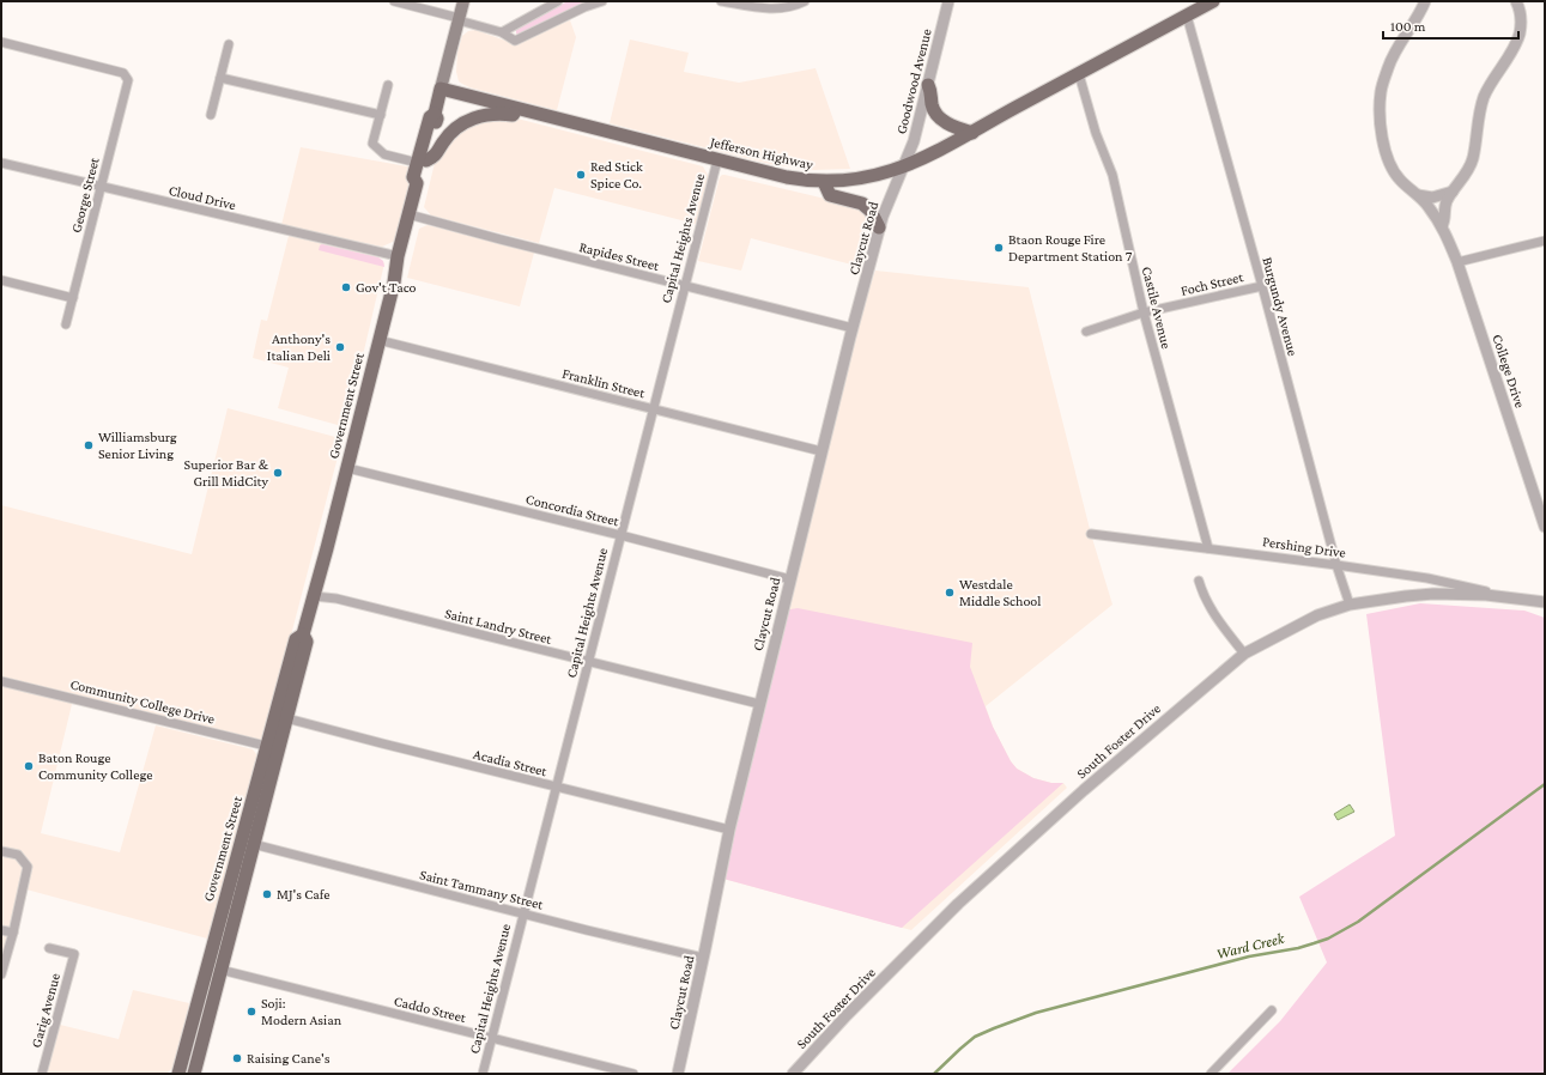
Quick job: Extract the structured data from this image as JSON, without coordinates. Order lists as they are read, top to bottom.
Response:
{
  "streets": {
    "main road": ["Jefferson Highway", "Government Street"],
    "street": [
      "Goodwood Avenue",
      "George Street",
      "Cloud Drive",
      "Capital Heights Avenue",
      "Claycut Road",
      "Rapides Street",
      "Foch Street",
      "Burgundy Avenue",
      "Castile Avenue",
      "College Drive",
      "Franklin Street",
      "Concordia Street",
      "Pershing Drive",
      "Saint Landry Street",
      "Community College Drive",
      "South Foster Drive",
      "Acadia Street",
      "Saint Tammany Street",
      "Caddo Street",
      "Garig Avenue"
    ]
  },
  "crossings": [
    ["Goodwood Avenue", "Jefferson Highway"],
    ["Goodwood Avenue", "Claycut Road"],
    ["Jefferson Highway", "Capital Heights Avenue"],
    ["Jefferson Highway", "Claycut Road"],
    ["Jefferson Highway", "Burgundy Avenue"],
    ["Jefferson Highway", "Castile Avenue"],
    ["Jefferson Highway", "Government Street"],
    ["George Street", "Cloud Drive"],
    ["Cloud Drive", "Government Street"],
    ["Capital Heights Avenue", "Rapides Street"],
    ["Capital Heights Avenue", "Franklin Street"],
    ["Capital Heights Avenue", "Concordia Street"],
    ["Capital Heights Avenue", "Saint Landry Street"],
    ["Capital Heights Avenue", "Acadia Street"],
    ["Capital Heights Avenue", "Saint Tammany Street"],
    ["Capital Heights Avenue", "Caddo Street"],
    ["Claycut Road", "Rapides Street"],
    ["Claycut Road", "Franklin Street"],
    ["Claycut Road", "Concordia Street"],
    ["Claycut Road", "Saint Landry Street"],
    ["Claycut Road", "Acadia Street"],
    ["Claycut Road", "Saint Tammany Street"],
    ["Rapides Street", "Government Street"],
    ["Foch Street", "Burgundy Avenue"],
    ["Foch Street", "Castile Avenue"],
    ["Burgundy Avenue", "Pershing Drive"],
    ["Burgundy Avenue", "South Foster Drive"],
    ["Castile Avenue", "Pershing Drive"],
    ["Franklin Street", "Government Street"],
    ["Government Street", "Concordia Street"],
    ["Government Street", "Saint Landry Street"],
    ["Government Street", "Community College Drive"],
    ["Government Street", "Acadia Street"],
    ["Government Street", "Saint Tammany Street"],
    ["Government Street", "Caddo Street"],
    ["Pershing Drive", "South Foster Drive"]
  ],
  "water": ["Ward Creek"],
  "places": [
    "Red Stick Spice Co.",
    "Btaon Rouge Fire Department Station 7",
    "Gov't Taco",
    "Anthony's Italian Deli",
    "Williamsburg Senior Living",
    "Superior Bar & Grill MidCity",
    "Westdale Middle School",
    "Baton Rouge Community College",
    "MJ's Cafe",
    "Soji: Modern Asian",
    "Raising Cane's"
  ],
  "scale_bar": "100 m"
}
